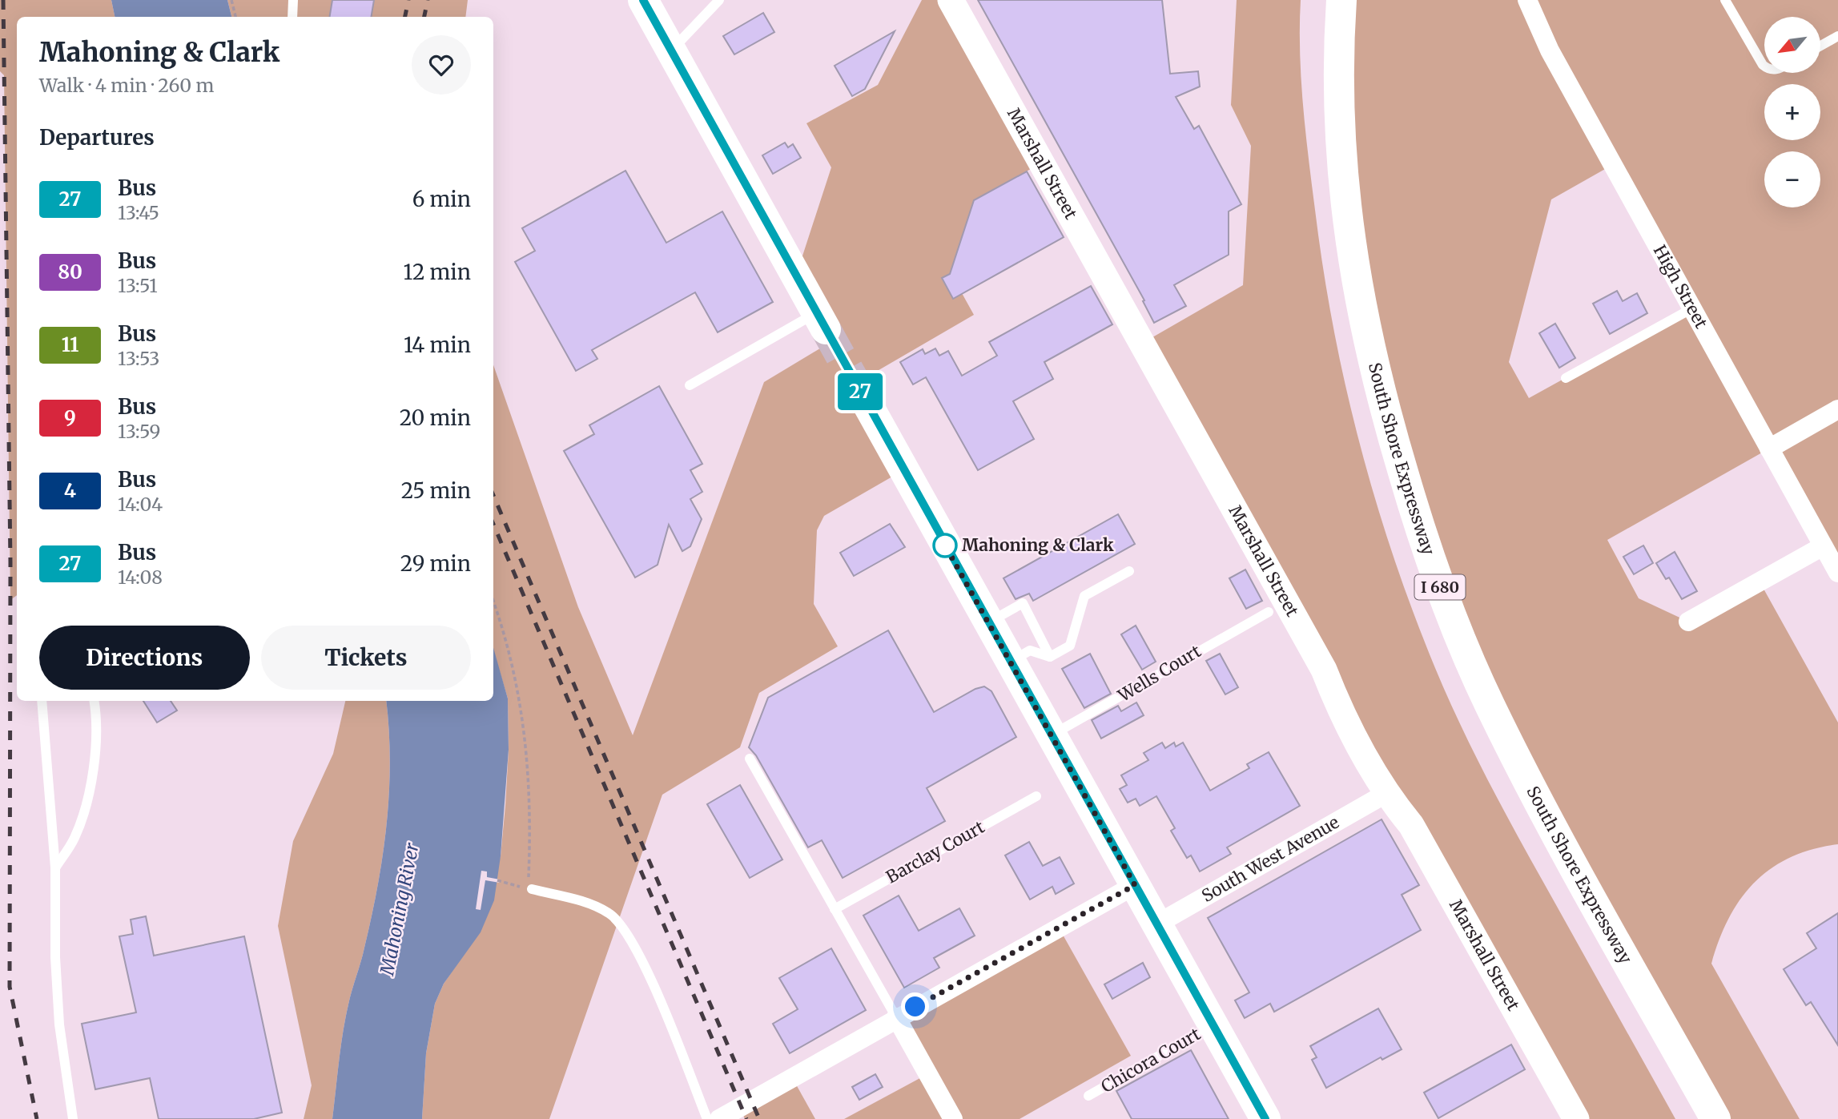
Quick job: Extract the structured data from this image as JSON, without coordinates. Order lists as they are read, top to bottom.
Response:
{
  "streets": {
    "main road": ["South Shore Expressway", "I 680"],
    "street": ["Marshall Street", "High Street", "South West Avenue"],
    "lane": ["Wells Court", "Barclay Court", "Chicora Court"]
  },
  "crossings": [
    ["Marshall Street", "South West Avenue"]
  ],
  "water": ["Mahoning River"],
  "places": ["Mahoning & Clark"],
  "lines": ["bus line 27"],
  "north": "bottom left",
  "page": {
    "on_map": "27",
    "map_buttons": ["+", "−"],
    "heading": [
      ["Mahoning & Clark", "Walk · 4 min · 260 m"],
      "Departures"
    ],
    "list": [
      {
        "mark": "27",
        "name": "Bus",
        "note": "13:45",
        "value": "6 min"
      },
      {
        "mark": "80",
        "name": "Bus",
        "note": "13:51",
        "value": "12 min"
      },
      {
        "mark": "11",
        "name": "Bus",
        "note": "13:53",
        "value": "14 min"
      },
      {
        "mark": "9",
        "name": "Bus",
        "note": "13:59",
        "value": "20 min"
      },
      {
        "mark": "4",
        "name": "Bus",
        "note": "14:04",
        "value": "25 min"
      },
      {
        "mark": "27",
        "name": "Bus",
        "note": "14:08",
        "value": "29 min"
      }
    ],
    "buttons": ["Directions", "Tickets"]
  }
}
